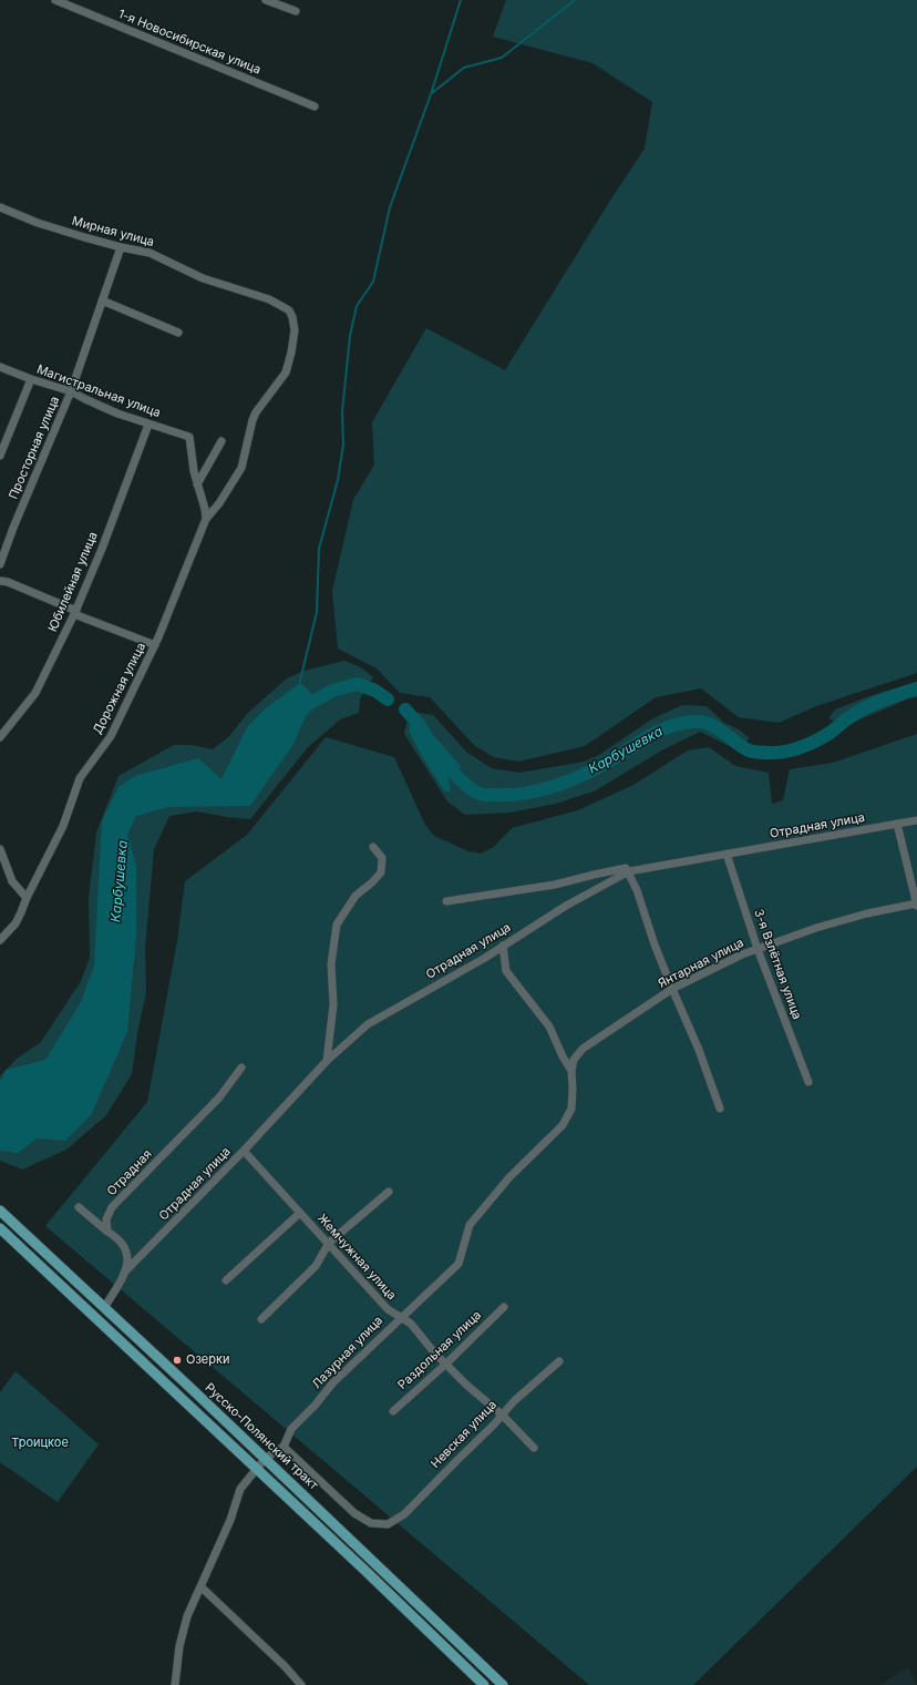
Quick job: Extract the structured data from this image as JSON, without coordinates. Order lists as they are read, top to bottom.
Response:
{
  "streets": {
    "main road": ["Русско-Полянский тракт"],
    "street": [
      "1-я Новосибирская улица",
      "Мирная улица",
      "Магистральная улица",
      "Просторная улица",
      "Юбилейная улица",
      "Дорожная улица",
      "Отрадная улица",
      "Янтарная улица",
      "3-я Взлётная улица",
      "Отрадная",
      "Жемчужная улица",
      "Раздольная улица",
      "Лазурная улица",
      "Невская улица"
    ]
  },
  "crossings": [
    ["Мирная улица", "Просторная улица"],
    ["Мирная улица", "Дорожная улица"],
    ["Магистральная улица", "Просторная улица"],
    ["Магистральная улица", "Юбилейная улица"],
    ["Отрадная улица", "3-я Взлётная улица"],
    ["Отрадная улица", "Жемчужная улица"],
    ["Янтарная улица", "3-я Взлётная улица"],
    ["Янтарная улица", "Лазурная улица"],
    ["Жемчужная улица", "Раздольная улица"],
    ["Жемчужная улица", "Лазурная улица"],
    ["Жемчужная улица", "Невская улица"],
    ["Лазурная улица", "Невская улица"]
  ],
  "water": ["Карбушевка"],
  "parks": ["Троицкое"],
  "places": ["Озерки"]
}
